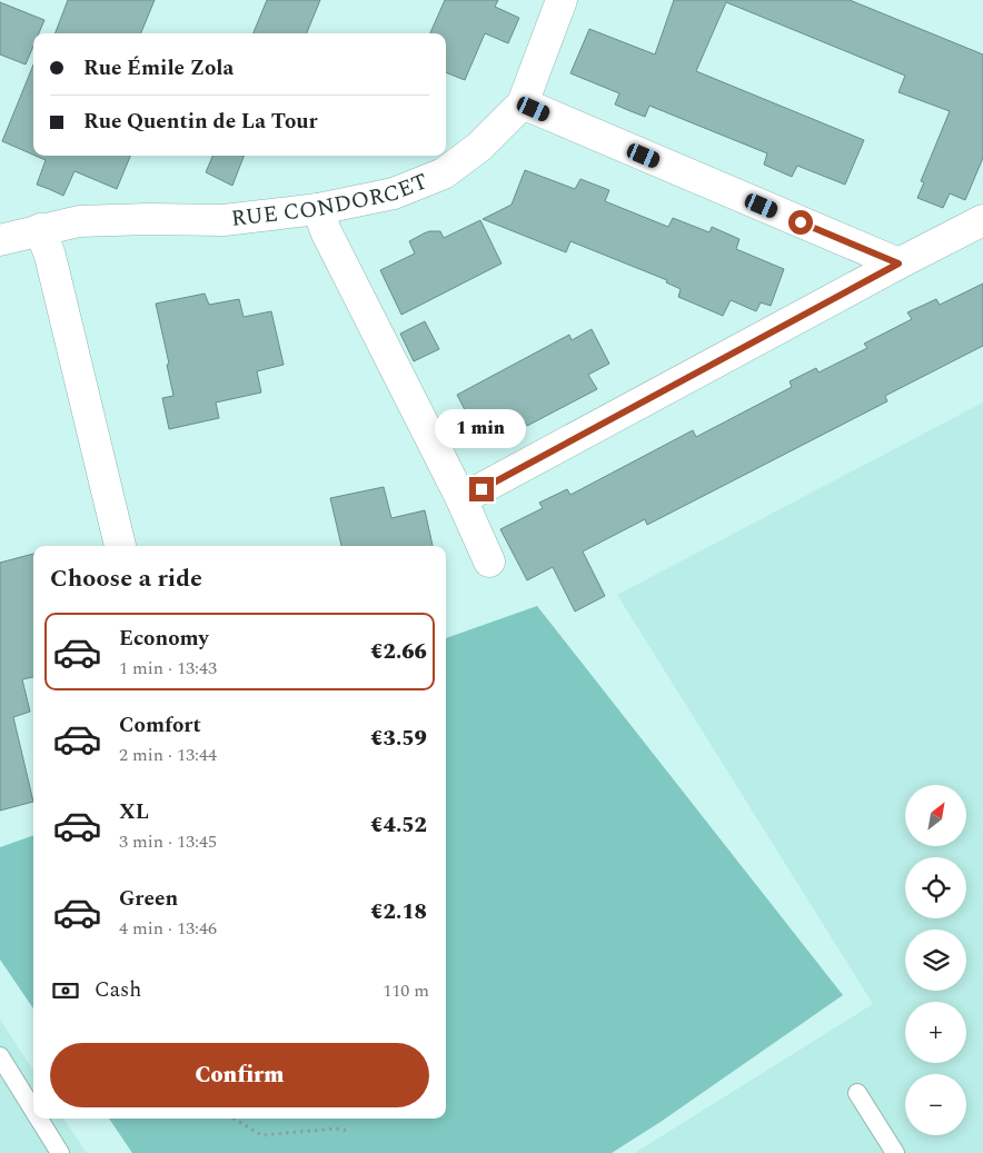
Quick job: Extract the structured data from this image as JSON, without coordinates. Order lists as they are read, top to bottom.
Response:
{
  "streets": {
    "street": ["RUE CONDORCET"]
  },
  "north": "top right",
  "page": {
    "banner": ["Rue Émile Zola", "Rue Quentin de La Tour"],
    "bubble": "1 min",
    "heading": "Choose a ride",
    "list": [
      {
        "name": "Economy",
        "note": "1 min · 13:43",
        "value": "€2.66"
      },
      {
        "name": "Comfort",
        "note": "2 min · 13:44",
        "value": "€3.59"
      },
      {
        "name": "XL",
        "note": "3 min · 13:45",
        "value": "€4.52"
      },
      {
        "name": "Green",
        "note": "4 min · 13:46",
        "value": "€2.18"
      }
    ],
    "map_buttons": ["+", "−"],
    "pay": ["Cash", "110 m"],
    "buttons": "Confirm"
  }
}
